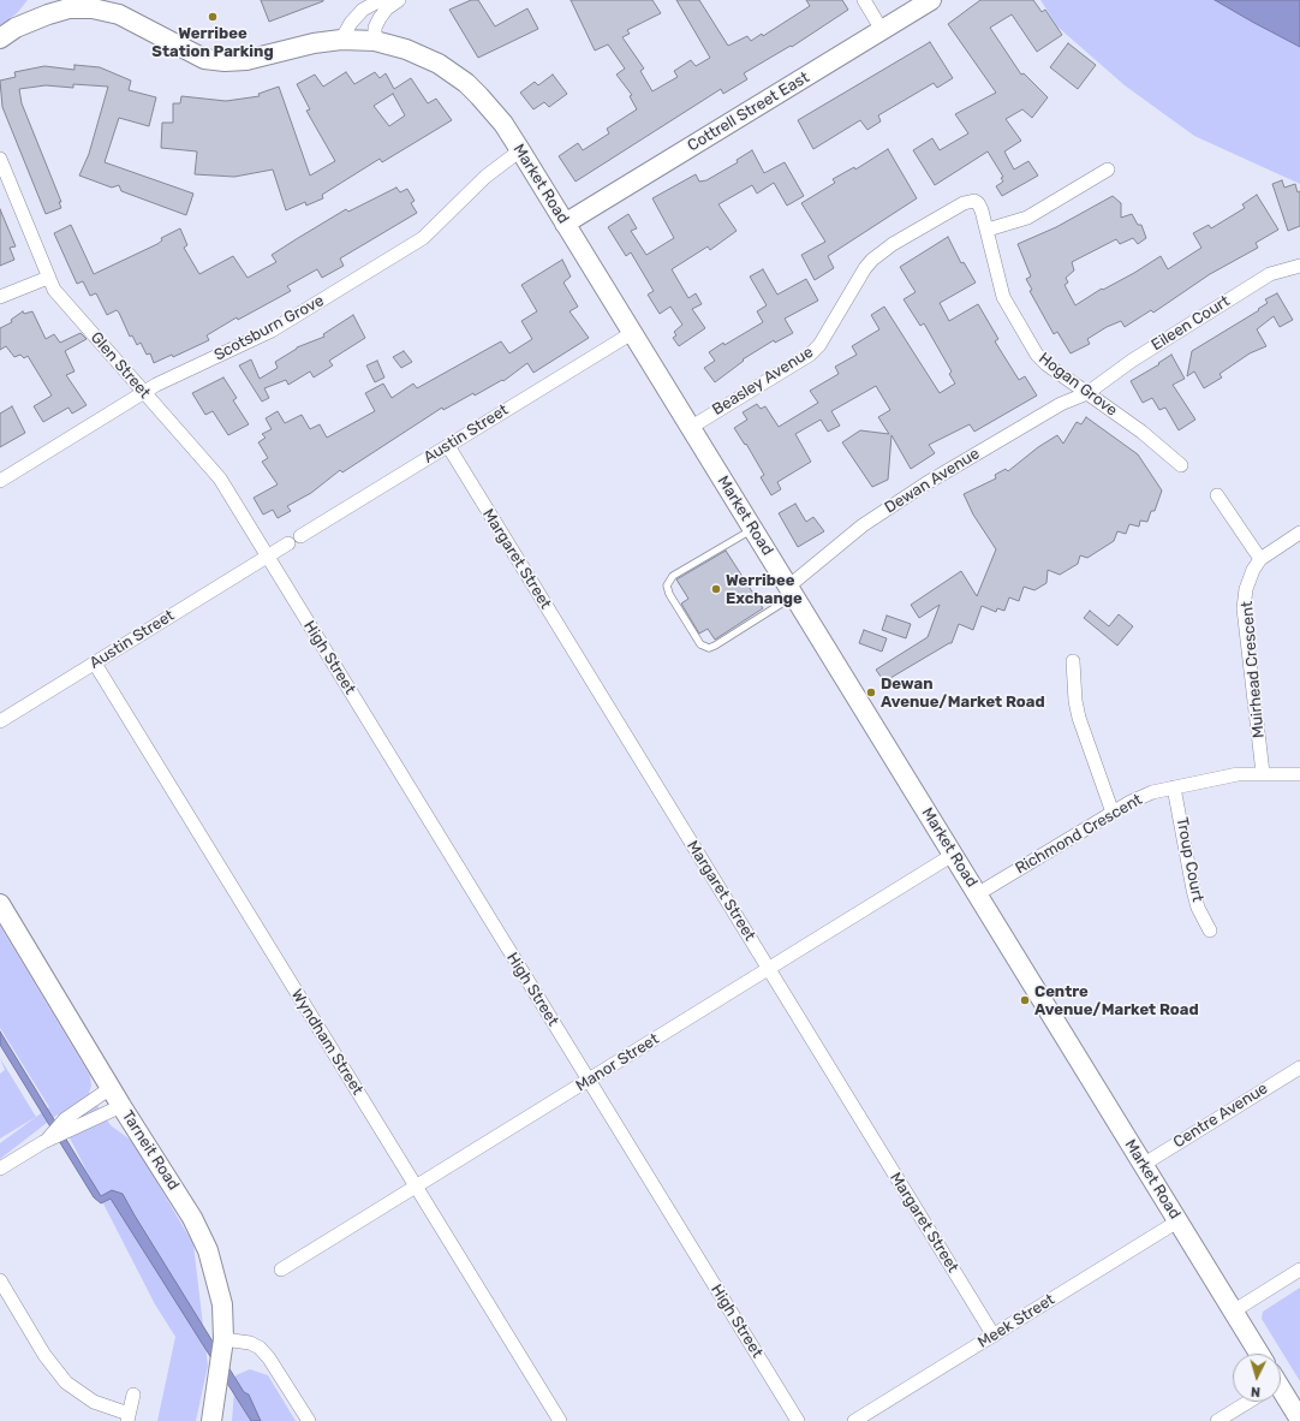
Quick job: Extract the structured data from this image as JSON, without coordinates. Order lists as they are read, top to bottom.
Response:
{
  "streets": {
    "street": [
      "Cottrell Street East",
      "Market Road",
      "Eileen Court",
      "Scotsburn Grove",
      "Glen Street",
      "Beasley Avenue",
      "Hogan Grove",
      "Austin Street",
      "Dewan Avenue",
      "Margaret Street",
      "High Street",
      "Muirhead Crescent",
      "Richmond Crescent",
      "Troup Court",
      "Wyndham Street",
      "Manor Street",
      "Centre Avenue",
      "Tarneit Road",
      "Meek Street"
    ]
  },
  "crossings": [
    ["Cottrell Street East", "Market Road"],
    ["Market Road", "Scotsburn Grove"],
    ["Market Road", "Beasley Avenue"],
    ["Market Road", "Austin Street"],
    ["Market Road", "Dewan Avenue"],
    ["Market Road", "Richmond Crescent"],
    ["Market Road", "Manor Street"],
    ["Market Road", "Centre Avenue"],
    ["Market Road", "Meek Street"],
    ["Eileen Court", "Hogan Grove"],
    ["Eileen Court", "Dewan Avenue"],
    ["Scotsburn Grove", "Glen Street"],
    ["Glen Street", "Austin Street"],
    ["Glen Street", "High Street"],
    ["Beasley Avenue", "Hogan Grove"],
    ["Hogan Grove", "Dewan Avenue"],
    ["Austin Street", "Margaret Street"],
    ["Austin Street", "High Street"],
    ["Austin Street", "Wyndham Street"],
    ["Margaret Street", "Manor Street"],
    ["Margaret Street", "Meek Street"],
    ["High Street", "Manor Street"],
    ["Muirhead Crescent", "Richmond Crescent"],
    ["Richmond Crescent", "Troup Court"],
    ["Wyndham Street", "Manor Street"]
  ],
  "places": [
    "Werribee Station Parking",
    "Werribee Exchange",
    "Dewan Avenue/Market Road",
    "Centre Avenue/Market Road"
  ],
  "north": "bottom"
}
